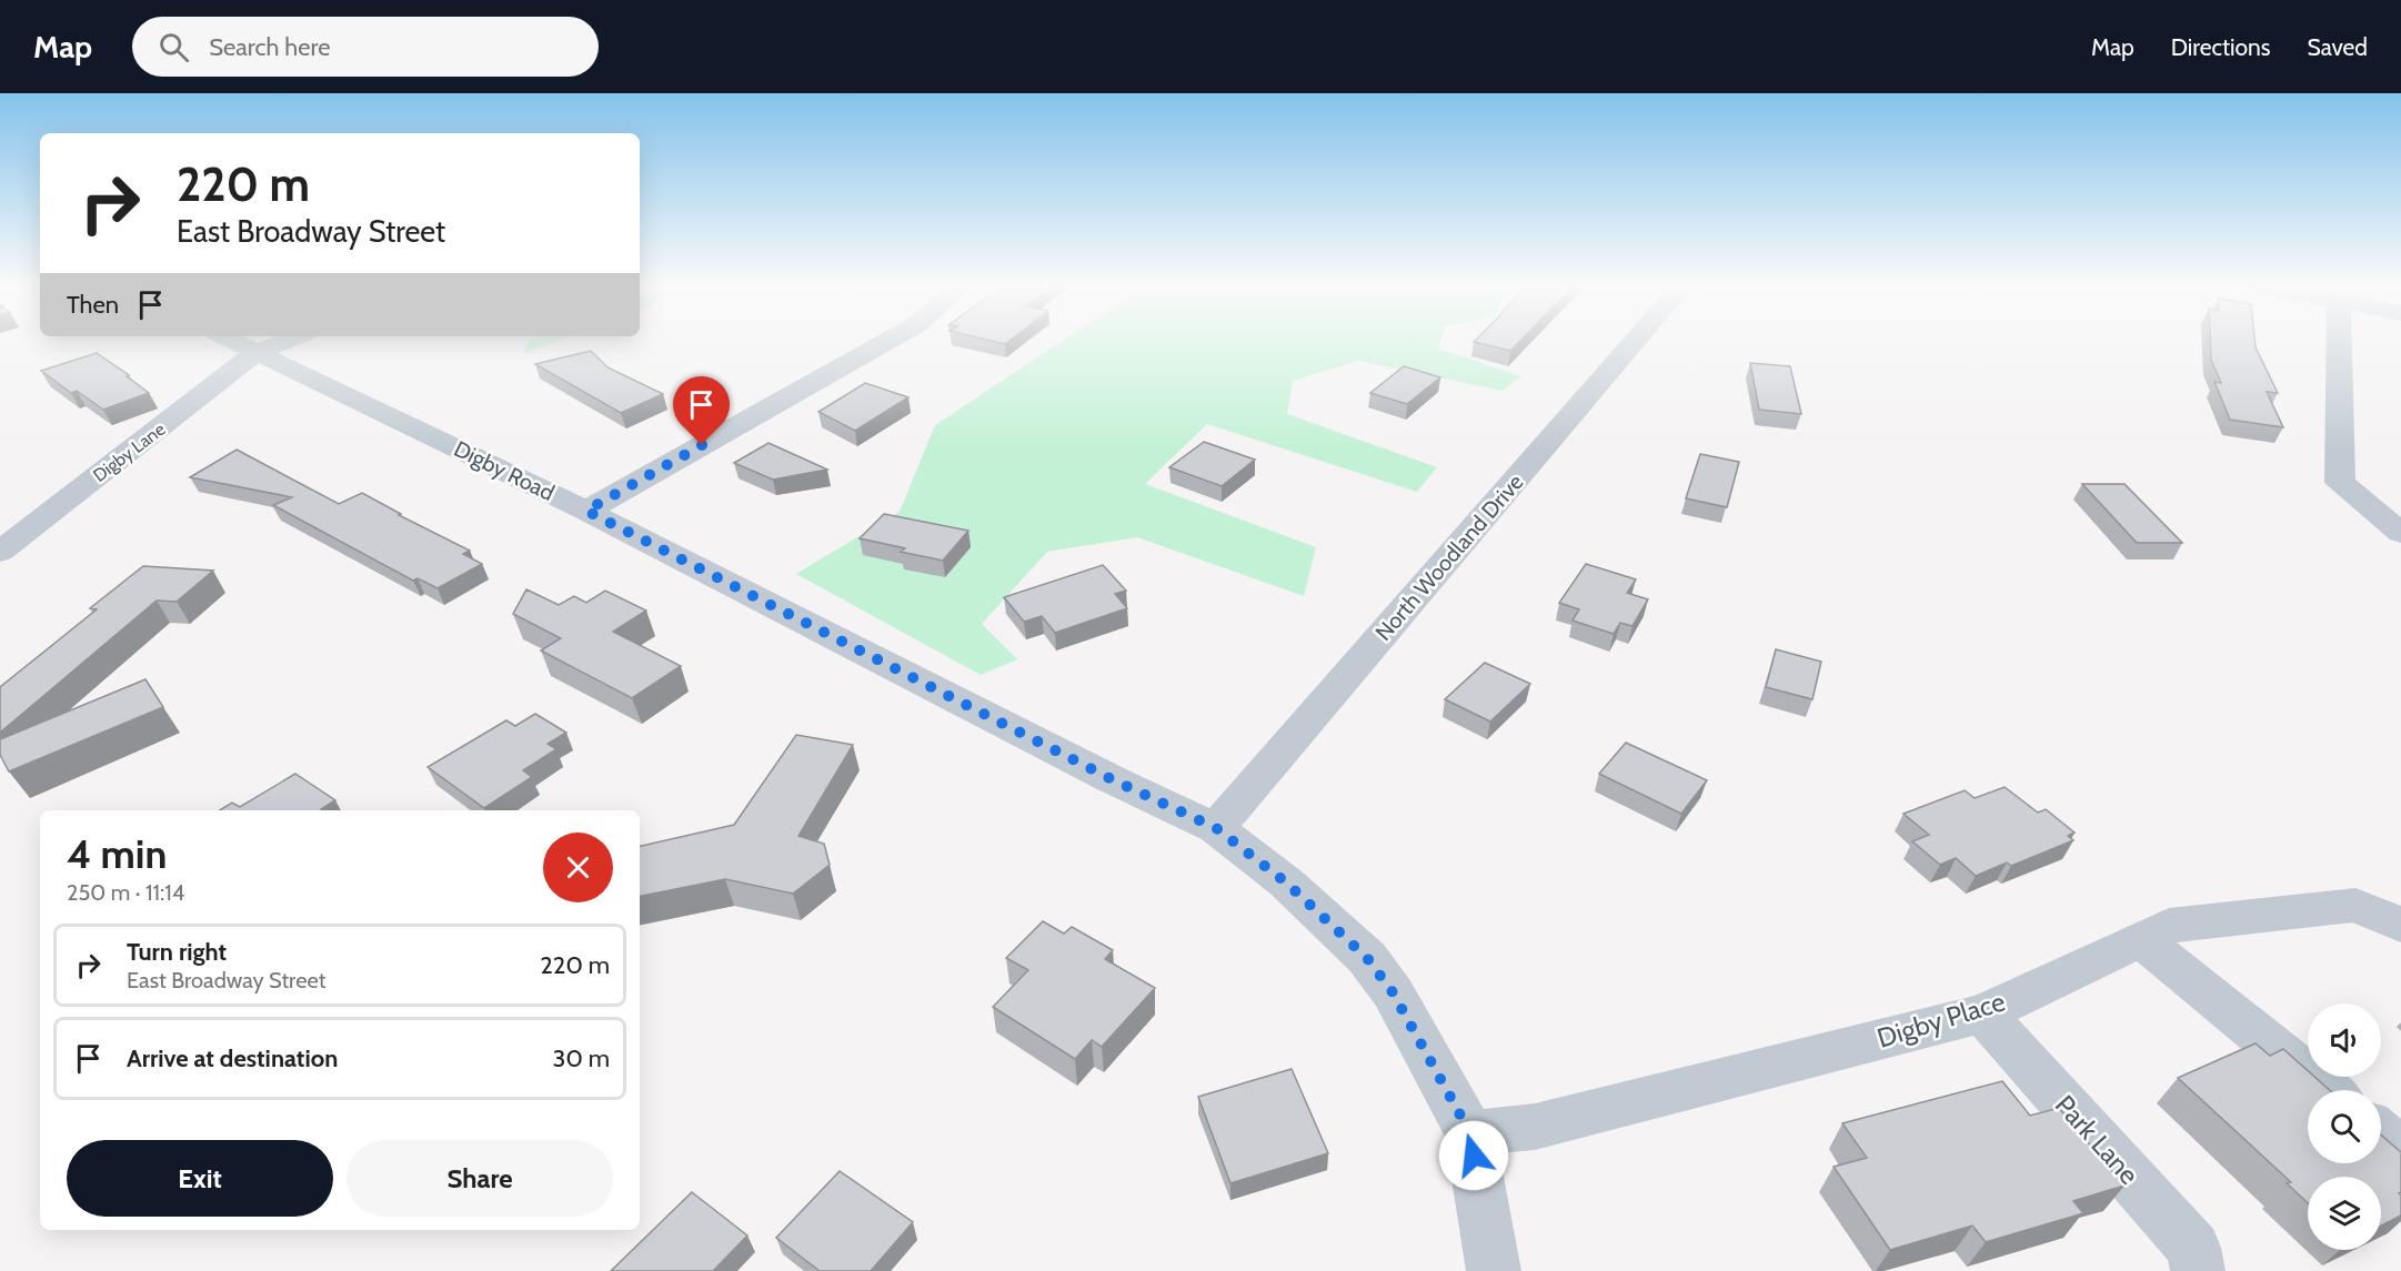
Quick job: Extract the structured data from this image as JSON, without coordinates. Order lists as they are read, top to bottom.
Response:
{
  "streets": {
    "street": [
      "Digby Lane",
      "Digby Road",
      "North Woodland Drive",
      "Digby Place",
      "Park Lane"
    ]
  },
  "crossings": [
    ["Digby Lane", "Digby Road"],
    ["Digby Road", "North Woodland Drive"],
    ["Digby Road", "Digby Place"],
    ["Digby Place", "Park Lane"]
  ],
  "page": {
    "header": "Map",
    "search": "Search here",
    "nav": ["Map", "Directions", "Saved"],
    "turn": ["220 m", "East Broadway Street"],
    "then": "Then",
    "heading": ["4 min", "250 m · 11:14"],
    "list": [
      {
        "name": "Turn right",
        "note": "East Broadway Street",
        "value": "220 m"
      },
      {
        "name": "Arrive at destination",
        "value": "30 m"
      }
    ],
    "buttons": ["Exit", "Share"]
  }
}
